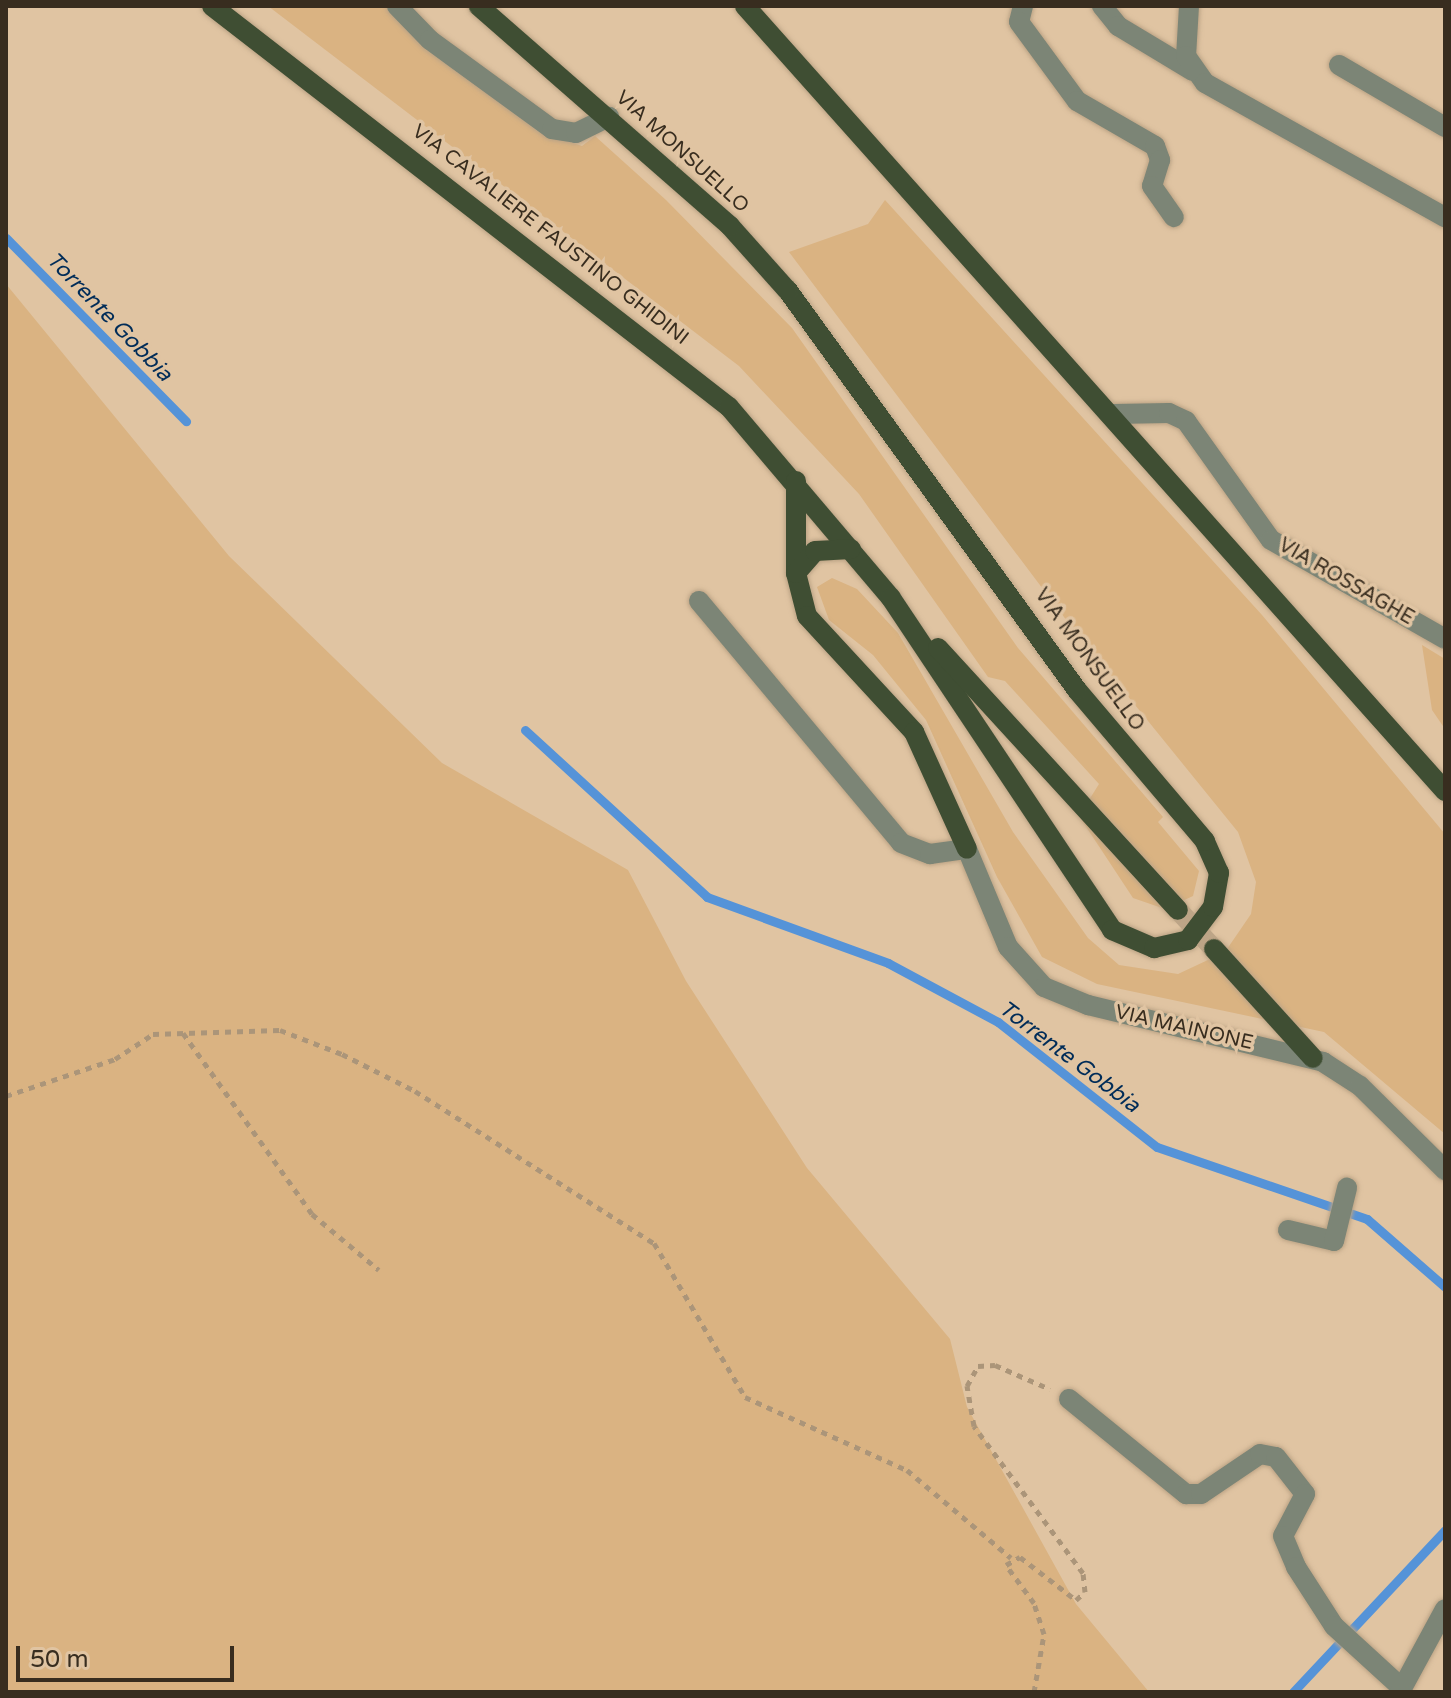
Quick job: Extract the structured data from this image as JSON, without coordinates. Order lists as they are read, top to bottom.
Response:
{
  "streets": {
    "main road": ["VIA MONSUELLO", "VIA CAVALIERE FAUSTINO GHIDINI"],
    "street": ["VIA ROSSAGHE", "VIA MAINONE"]
  },
  "crossings": [
    ["VIA MONSUELLO", "VIA CAVALIERE FAUSTINO GHIDINI"]
  ],
  "water": ["Torrente Gobbia"],
  "scale_bar": "50 m"
}
